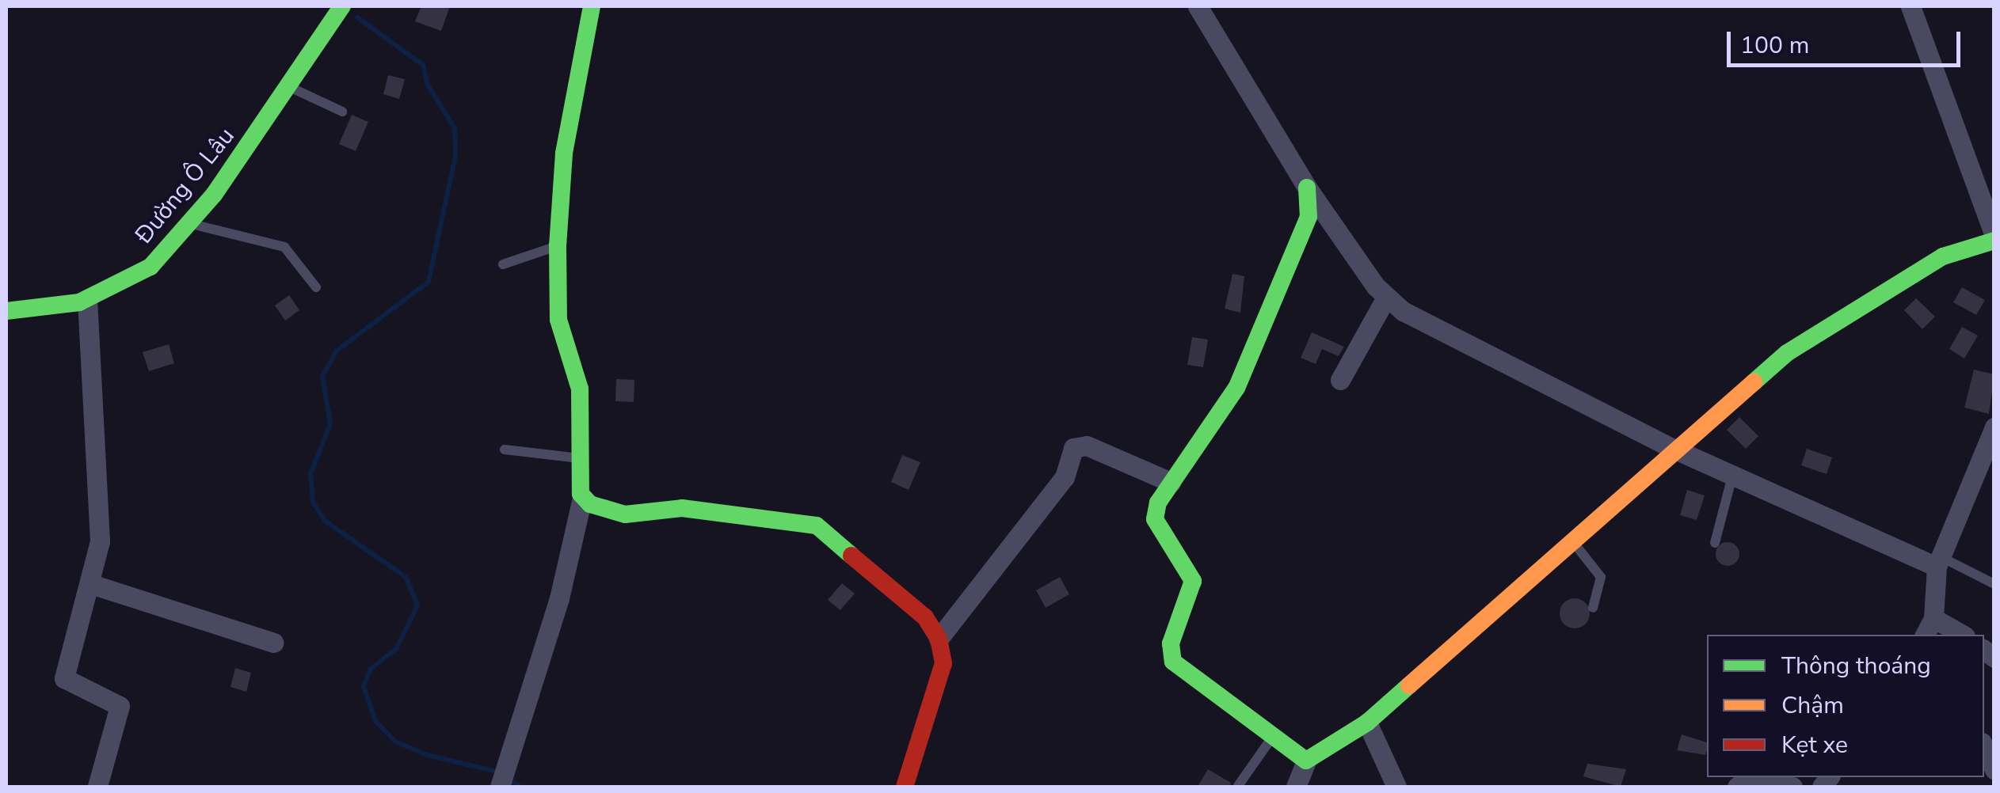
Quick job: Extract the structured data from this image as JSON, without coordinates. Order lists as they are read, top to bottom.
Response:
{
  "streets": {
    "street": ["Đường Ô Lâu"]
  },
  "legend": ["Thông thoáng", "Chậm", "Kẹt xe"],
  "scale_bar": "100 m"
}
